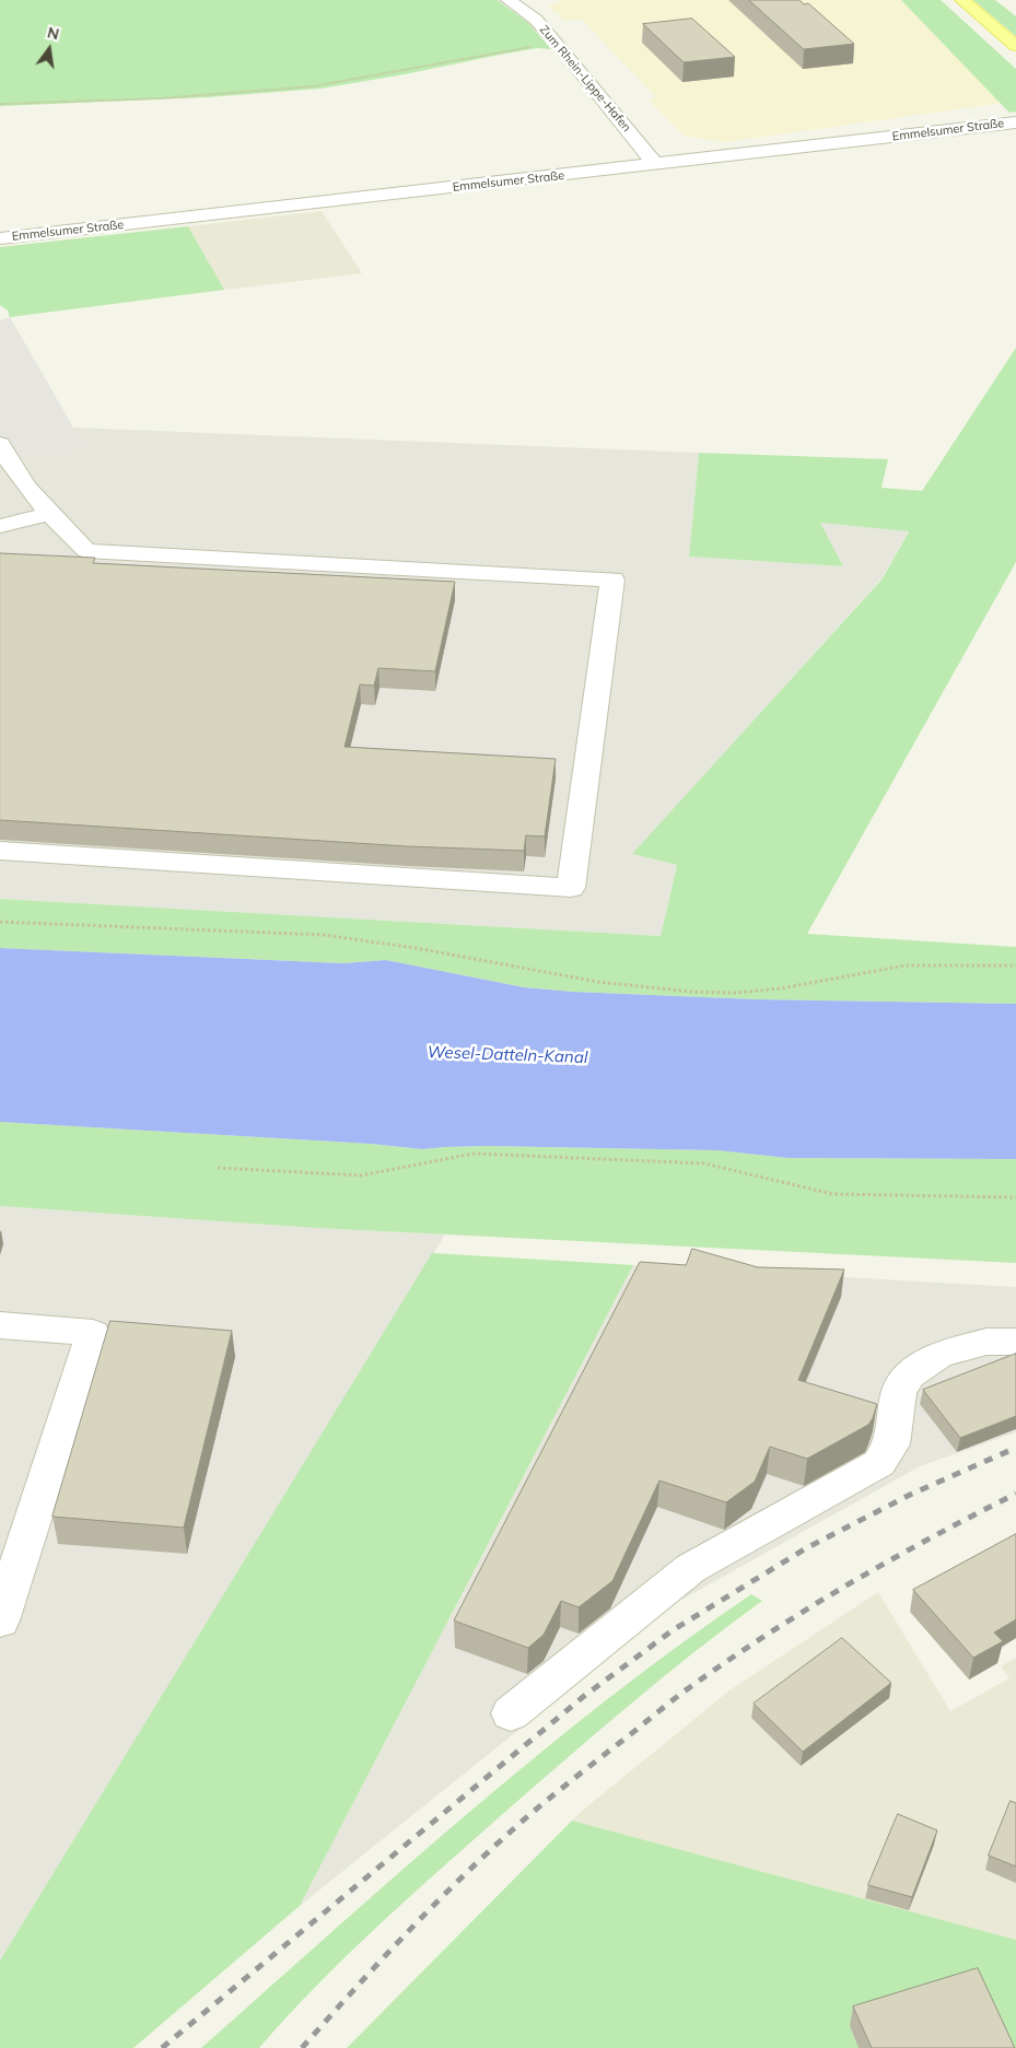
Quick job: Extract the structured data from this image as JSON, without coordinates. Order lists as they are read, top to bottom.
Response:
{
  "streets": {
    "street": ["Zum Rhein-Lippe-Hafen", "Emmelsumer Straße"]
  },
  "crossings": [
    ["Zum Rhein-Lippe-Hafen", "Emmelsumer Straße"]
  ],
  "water": ["Wesel-Datteln-Kanal"],
  "north": "top"
}
